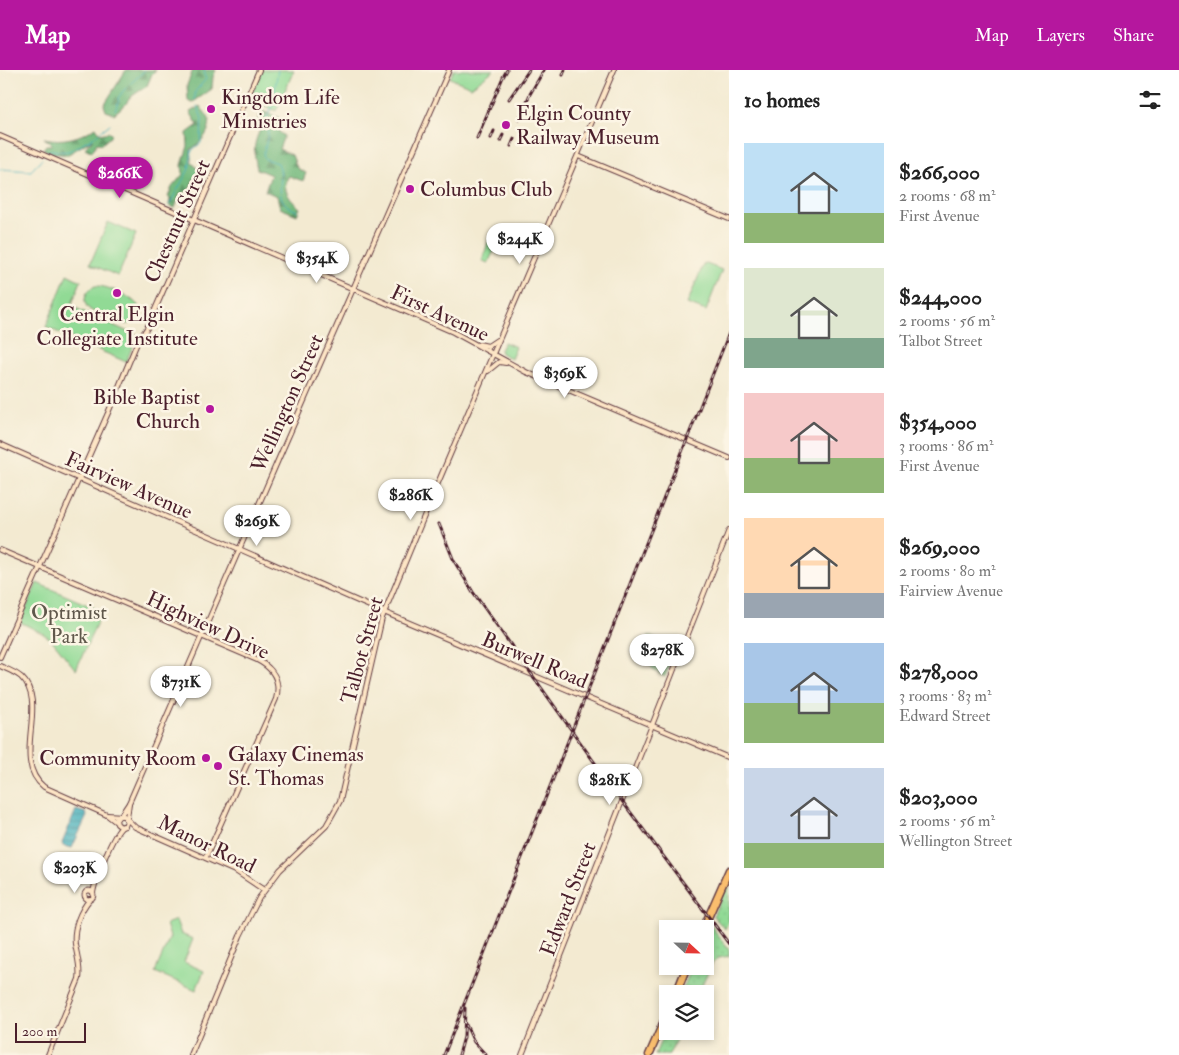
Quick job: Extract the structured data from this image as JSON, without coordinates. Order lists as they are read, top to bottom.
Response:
{
  "streets": {
    "street": [
      "Chestnut Street",
      "First Avenue",
      "Wellington Street",
      "Fairview Avenue",
      "Highview Drive",
      "Talbot Street",
      "Burwell Road",
      "Manor Road",
      "Edward Street"
    ]
  },
  "crossings": [
    ["Chestnut Street", "First Avenue"],
    ["Chestnut Street", "Fairview Avenue"],
    ["Chestnut Street", "Highview Drive"],
    ["First Avenue", "Wellington Street"],
    ["First Avenue", "Talbot Street"],
    ["Wellington Street", "Fairview Avenue"],
    ["Wellington Street", "Highview Drive"],
    ["Wellington Street", "Manor Road"],
    ["Fairview Avenue", "Talbot Street"],
    ["Fairview Avenue", "Burwell Road"],
    ["Highview Drive", "Manor Road"],
    ["Talbot Street", "Burwell Road"],
    ["Talbot Street", "Manor Road"],
    ["Burwell Road", "Edward Street"]
  ],
  "parks": ["Optimist Park"],
  "places": [
    "Kingdom Life Ministries",
    "Elgin County Railway Museum",
    "Columbus Club",
    "Central Elgin Collegiate Institute",
    "Bible Baptist Church",
    "Community Room",
    "Galaxy Cinemas St. Thomas"
  ],
  "scale_bar": "200 m",
  "north": "right",
  "page": {
    "header": "Map",
    "nav": ["Map", "Layers", "Share"],
    "heading": "10 homes",
    "list": [
      {
        "name": "$266,000",
        "note": "2 rooms · 68 m² · First Avenue"
      },
      {
        "name": "$244,000",
        "note": "2 rooms · 56 m² · Talbot Street"
      },
      {
        "name": "$354,000",
        "note": "3 rooms · 86 m² · First Avenue"
      },
      {
        "name": "$269,000",
        "note": "2 rooms · 80 m² · Fairview Avenue"
      },
      {
        "name": "$278,000",
        "note": "3 rooms · 83 m² · Edward Street"
      },
      {
        "name": "$203,000",
        "note": "2 rooms · 56 m² · Wellington Street"
      }
    ],
    "price": [
      "$266K",
      "$244K",
      "$354K",
      "$369K",
      "$286K",
      "$269K",
      "$278K",
      "$731K",
      "$281K",
      "$203K"
    ],
    "scale": "200 m"
  }
}
